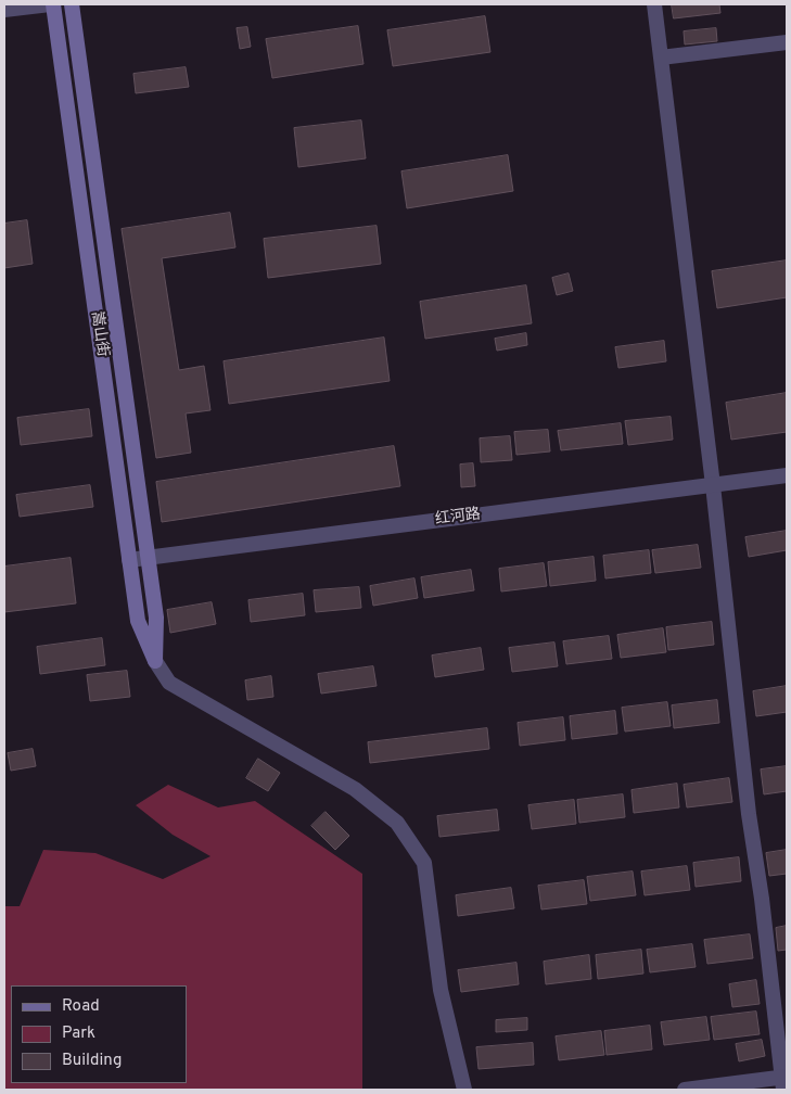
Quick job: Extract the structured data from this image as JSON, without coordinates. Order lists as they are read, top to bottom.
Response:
{
  "streets": {
    "main road": ["嵩山街"],
    "street": ["红河路"]
  },
  "crossings": [
    ["嵩山街", "红河路"]
  ],
  "legend": ["Road", "Park", "Building"]
}
